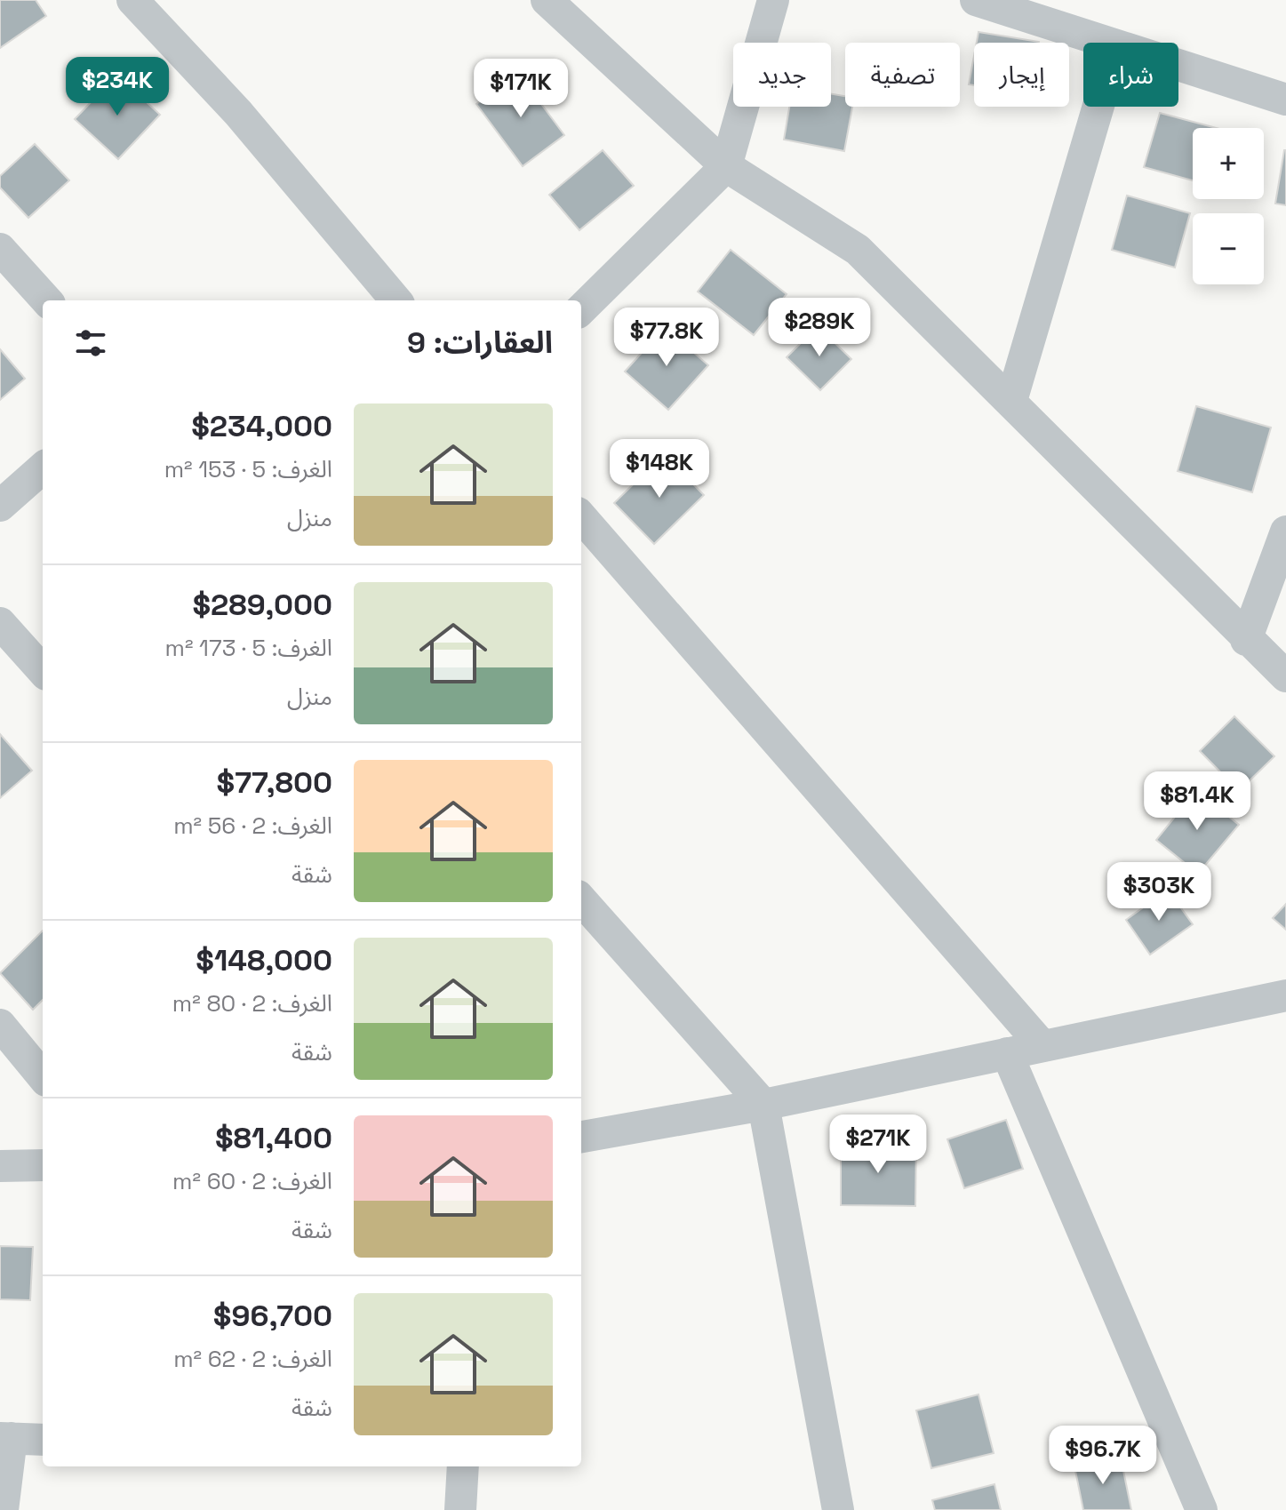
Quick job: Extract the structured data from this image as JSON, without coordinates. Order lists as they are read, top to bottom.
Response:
{
  "page": {
    "chip": [
      "شراء",
      "إيجار",
      "تصفية",
      "جديد"
    ],
    "price": [
      "$234K",
      "$171K",
      "$289K",
      "$77.8K",
      "$148K",
      "$81.4K",
      "$303K",
      "$271K",
      "$96.7K"
    ],
    "map_buttons": ["+", "−"],
    "heading": "العقارات: 9",
    "list": [
      {
        "name": "$234,000",
        "note": "الغرف: 5 · 153 m² · منزل"
      },
      {
        "name": "$289,000",
        "note": "الغرف: 5 · 173 m² · منزل"
      },
      {
        "name": "$77,800",
        "note": "الغرف: 2 · 56 m² · شقة"
      },
      {
        "name": "$148,000",
        "note": "الغرف: 2 · 80 m² · شقة"
      },
      {
        "name": "$81,400",
        "note": "الغرف: 2 · 60 m² · شقة"
      },
      {
        "name": "$96,700",
        "note": "الغرف: 2 · 62 m² · شقة"
      }
    ]
  }
}
